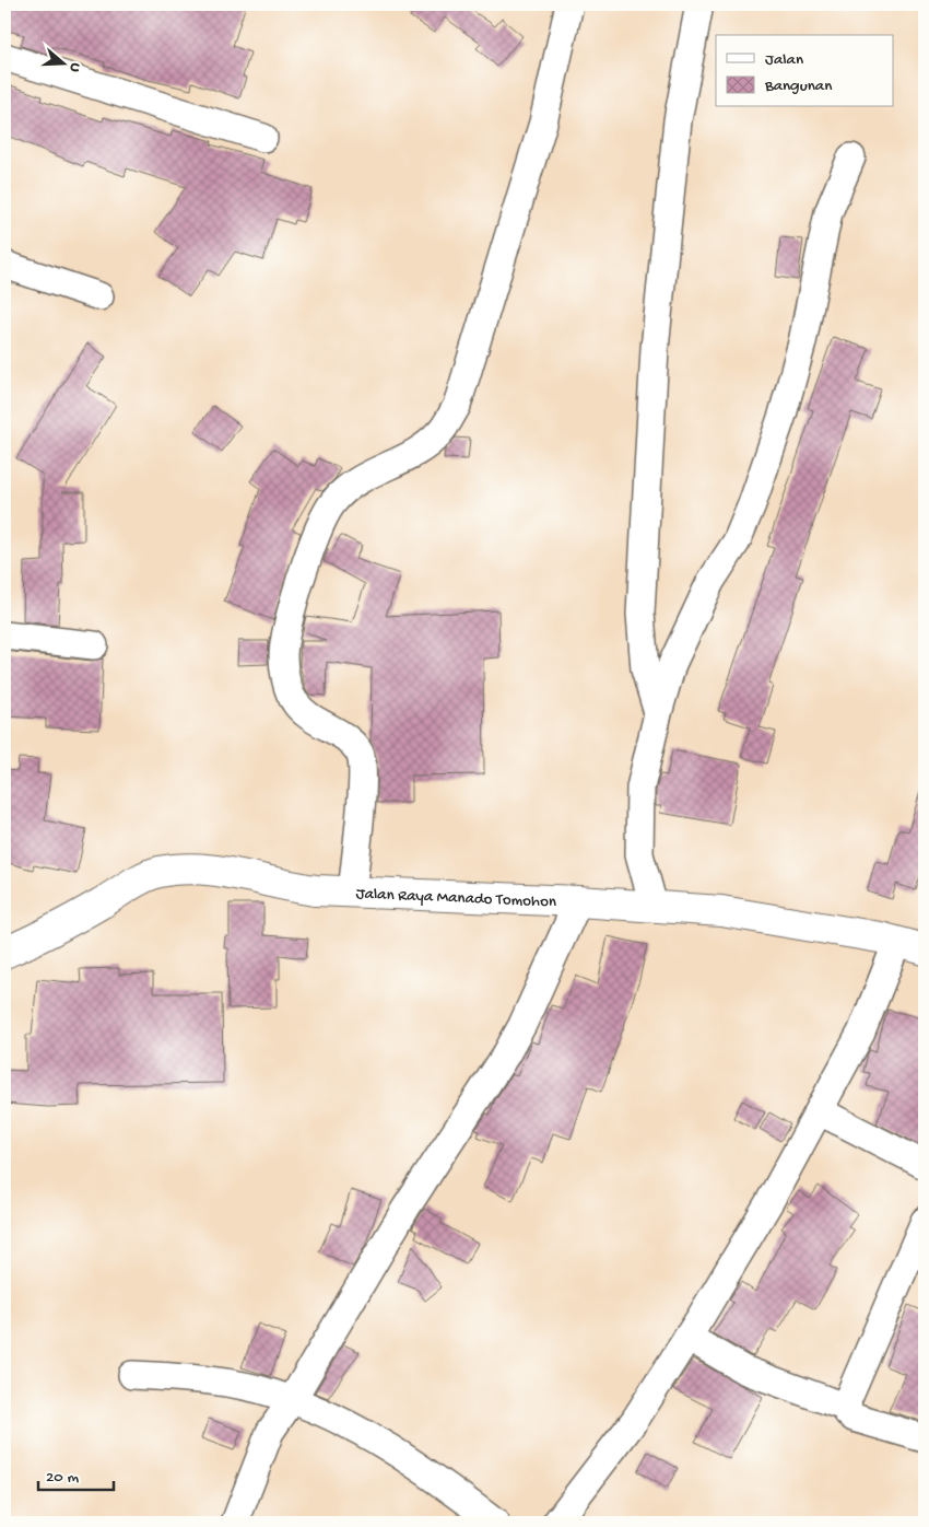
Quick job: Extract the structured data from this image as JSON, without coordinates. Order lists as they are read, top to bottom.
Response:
{
  "streets": {
    "highway": ["Jalan Raya Manado Tomohon"]
  },
  "legend": ["Jalan", "Bangunan"],
  "scale_bar": "20 m",
  "north": "right"
}
